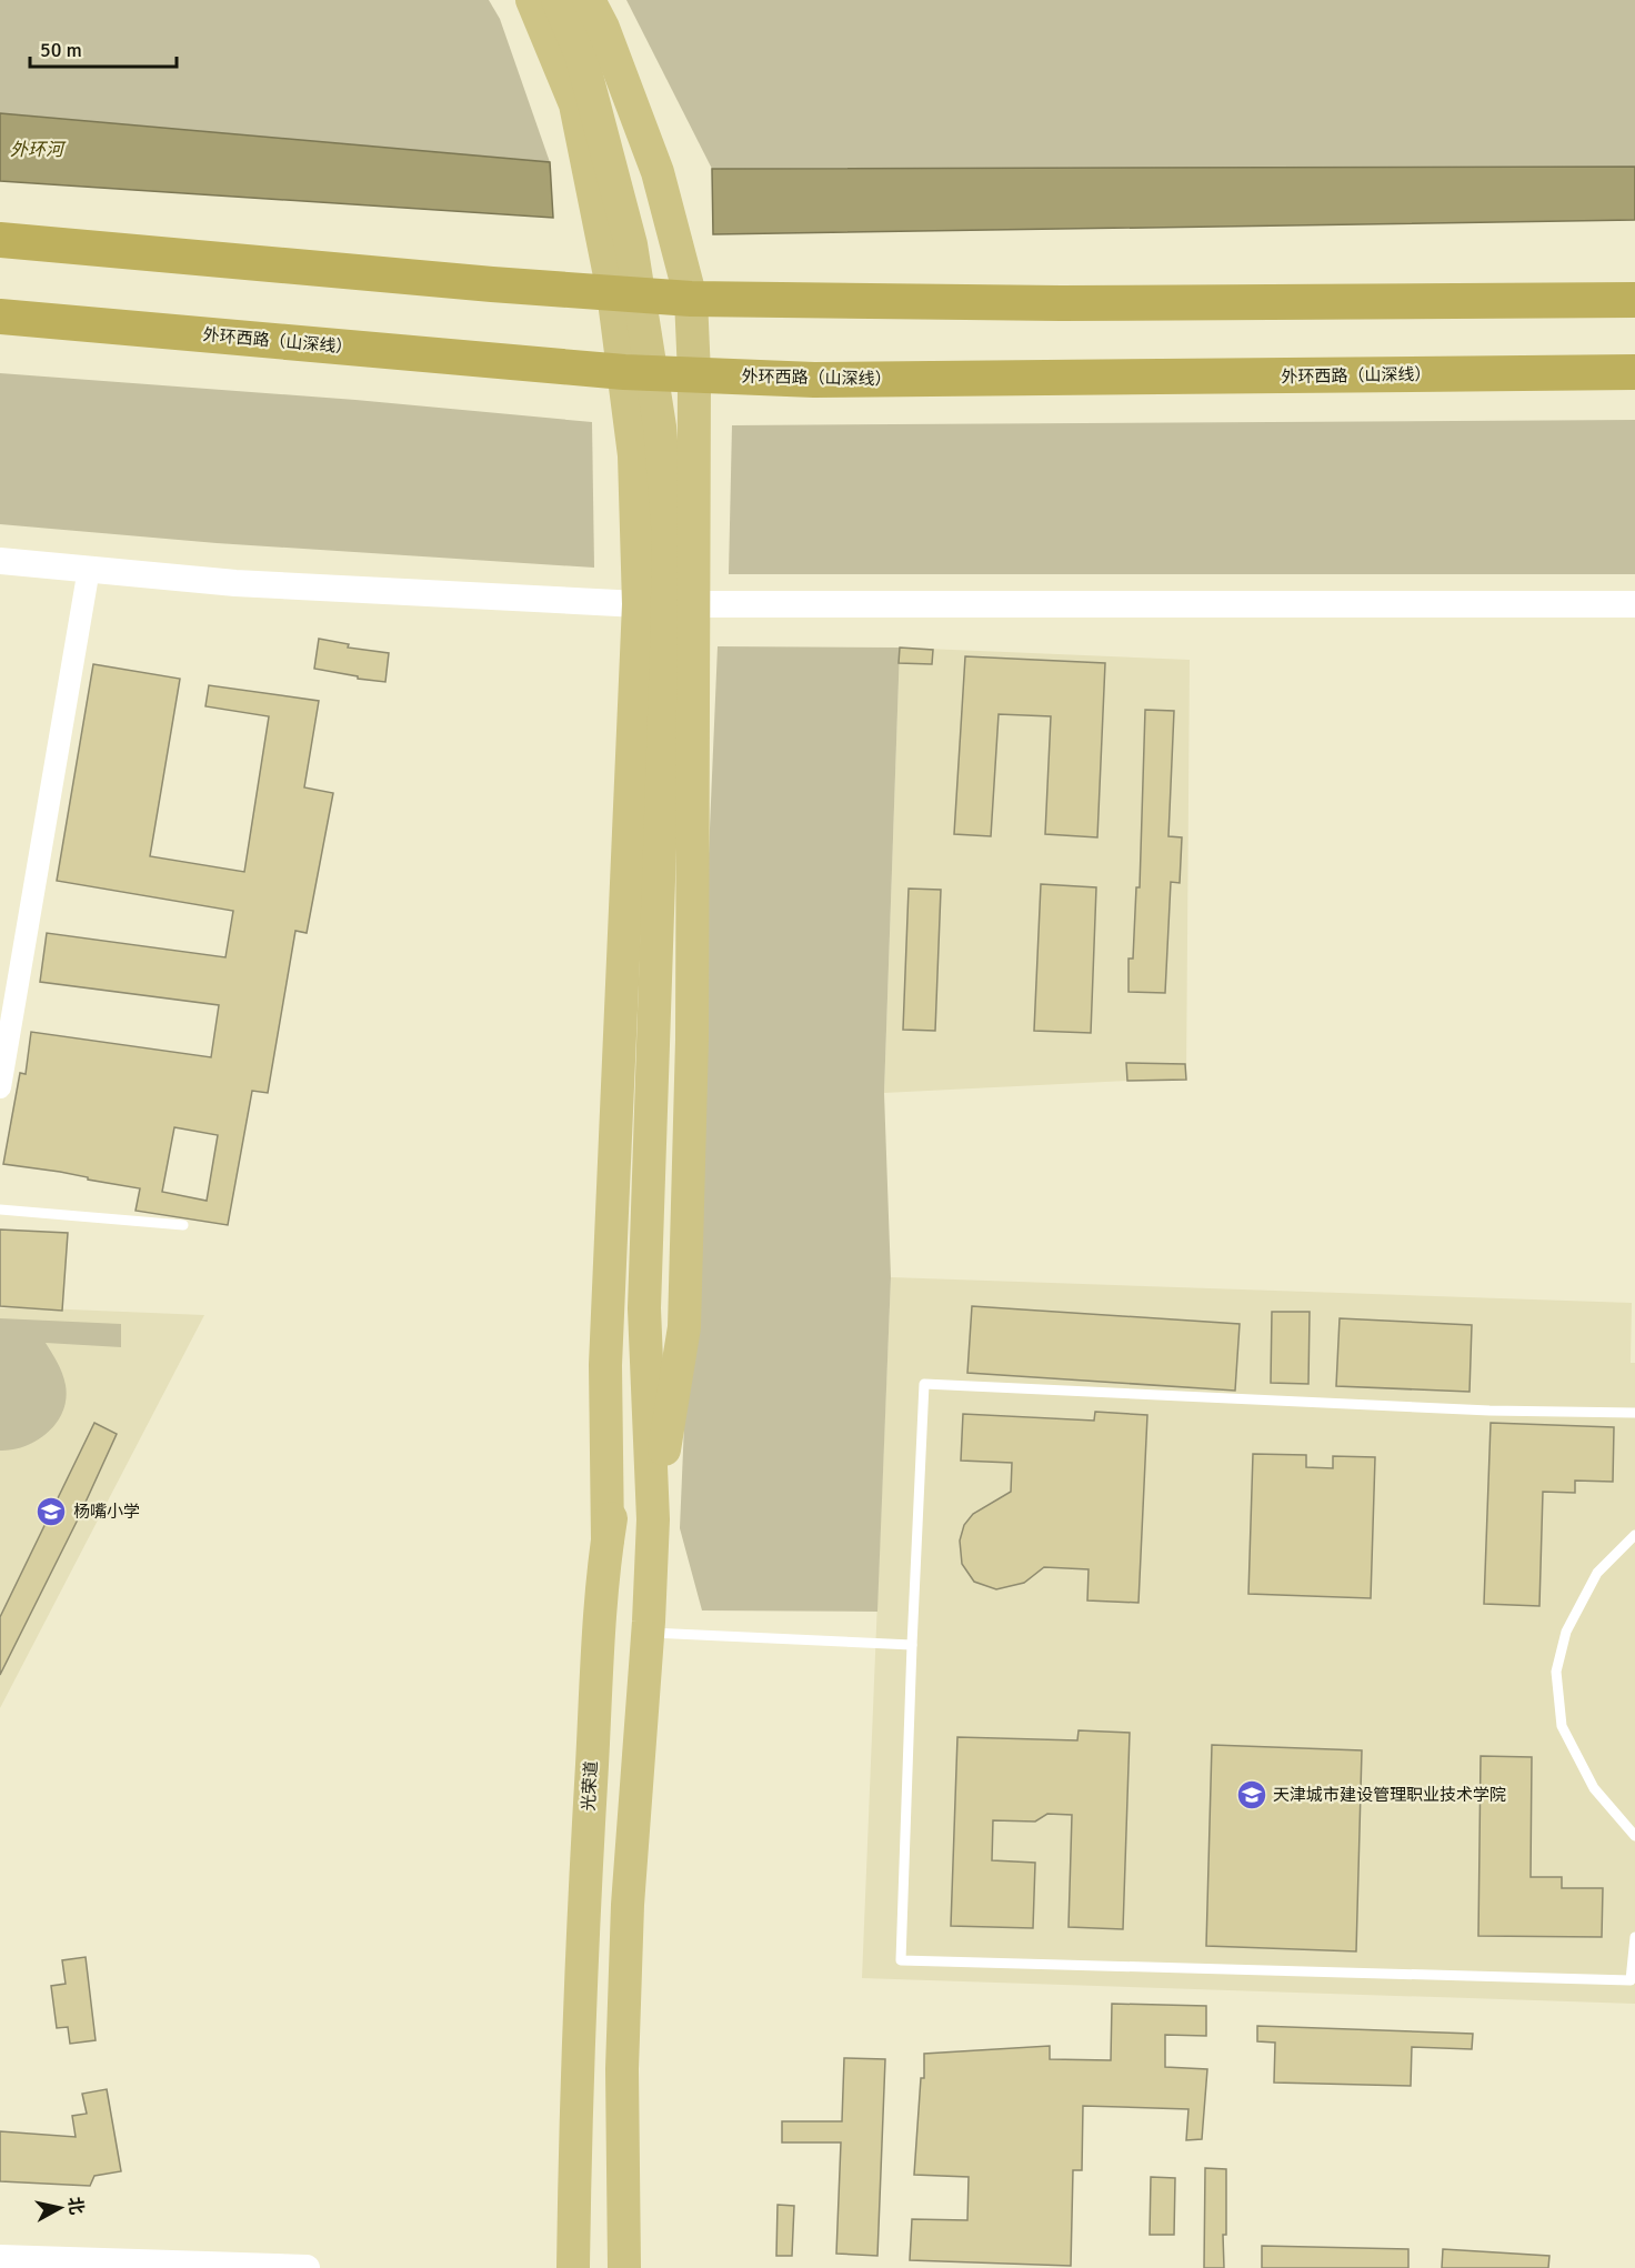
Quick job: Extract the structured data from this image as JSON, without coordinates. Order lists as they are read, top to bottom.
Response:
{
  "streets": {
    "highway": ["外环西路（山深线）"],
    "main road": ["光荣道"]
  },
  "water": ["外环河"],
  "places": {
    "school or university": ["杨嘴小学", "天津城市建设管理职业技术学院"]
  },
  "scale_bar": "50 m",
  "north": "right"
}
